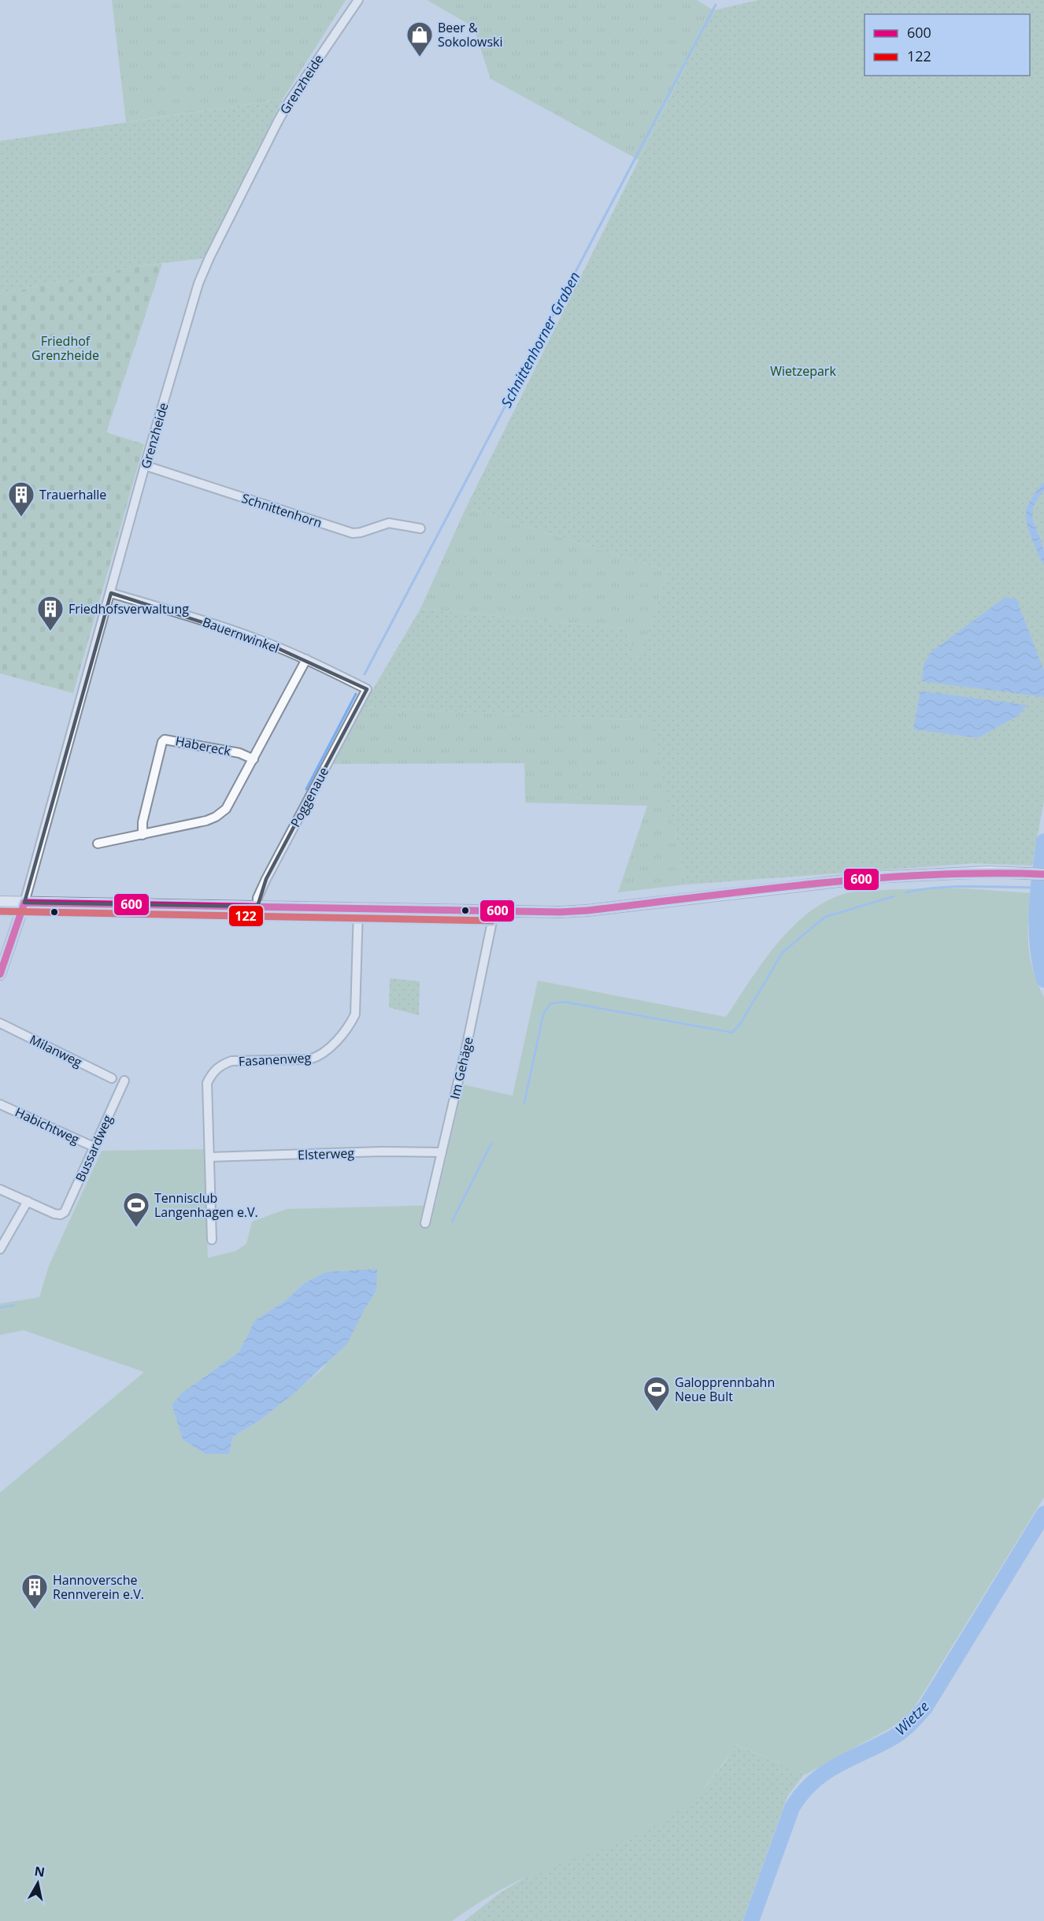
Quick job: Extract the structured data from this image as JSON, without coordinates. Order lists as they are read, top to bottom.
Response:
{
  "streets": {
    "street": [
      "Grenzheide",
      "Schnittenhorn",
      "Bauernwinkel",
      "Habereck",
      "Poggenaue",
      "Milanweg",
      "Fasanenweg",
      "Im Gehäge",
      "Habichtweg",
      "Bussardweg",
      "Elsterweg"
    ]
  },
  "crossings": [
    ["Grenzheide", "Schnittenhorn"],
    ["Grenzheide", "Bauernwinkel"],
    ["Bauernwinkel", "Poggenaue"],
    ["Fasanenweg", "Elsterweg"],
    ["Im Gehäge", "Elsterweg"],
    ["Habichtweg", "Bussardweg"]
  ],
  "water": ["Schnittenhorner Graben", "Wietze"],
  "parks": ["Friedhof Grenzheide", "Wietzepark"],
  "places": {
    "shop": ["Beer & Sokolowski"],
    "building": ["Trauerhalle", "Friedhofsverwaltung", "Hannoversche Rennverein e.V."],
    "sports": ["Tennisclub Langenhagen e.V.", "Galopprennbahn Neue Bult"]
  },
  "lines": ["transit line 600", "transit line 122"],
  "legend": ["600", "122"],
  "north": "top"
}
